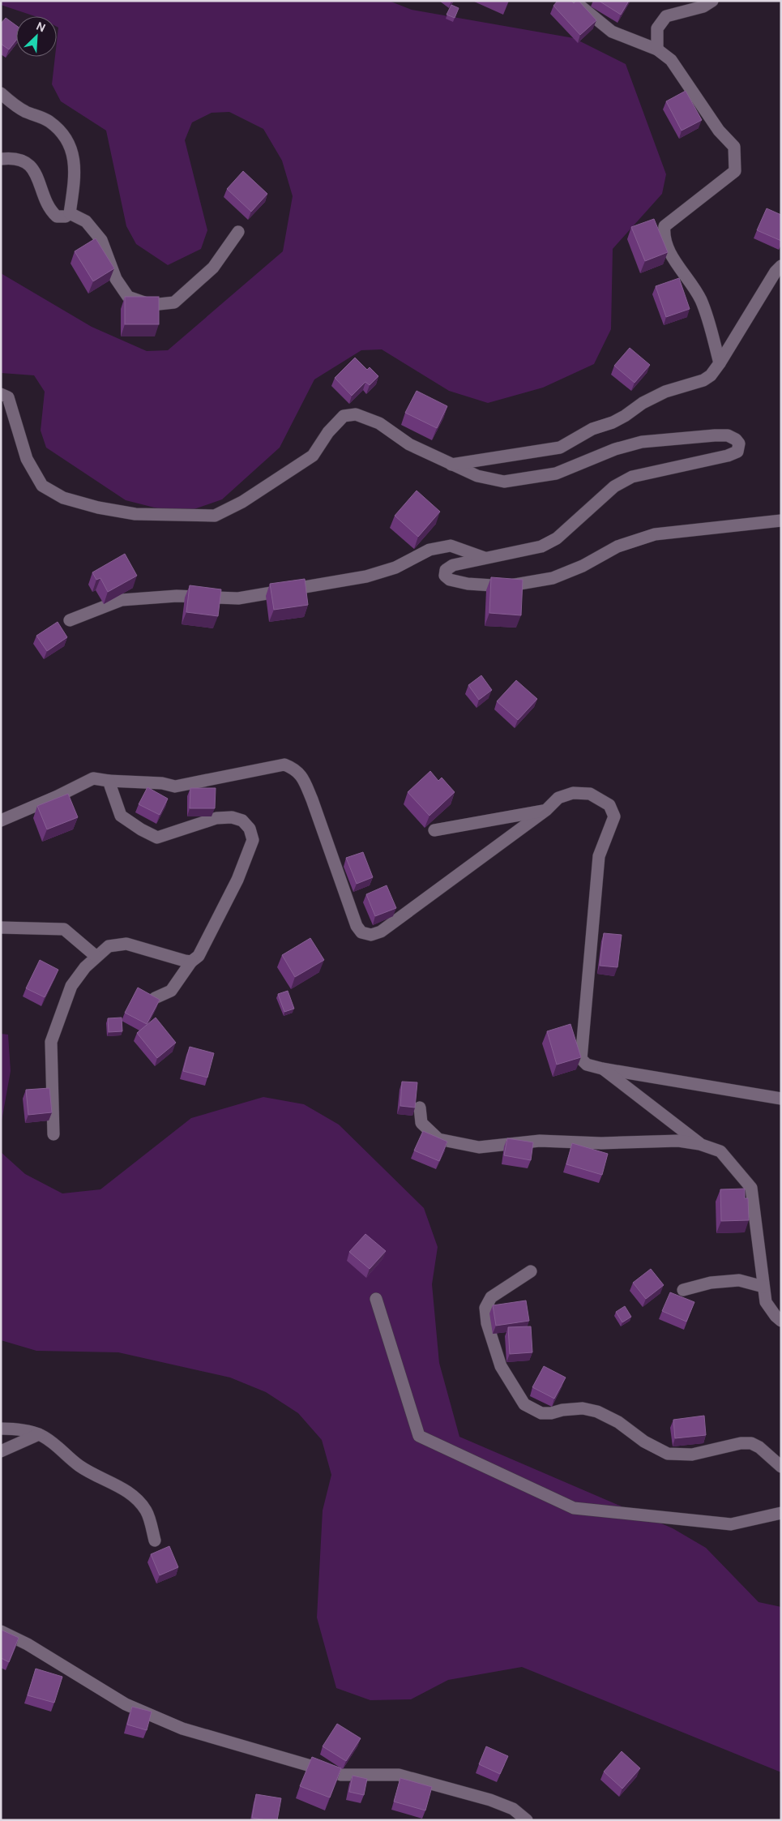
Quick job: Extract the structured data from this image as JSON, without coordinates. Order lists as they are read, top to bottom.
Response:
{
  "north": "top right"
}
